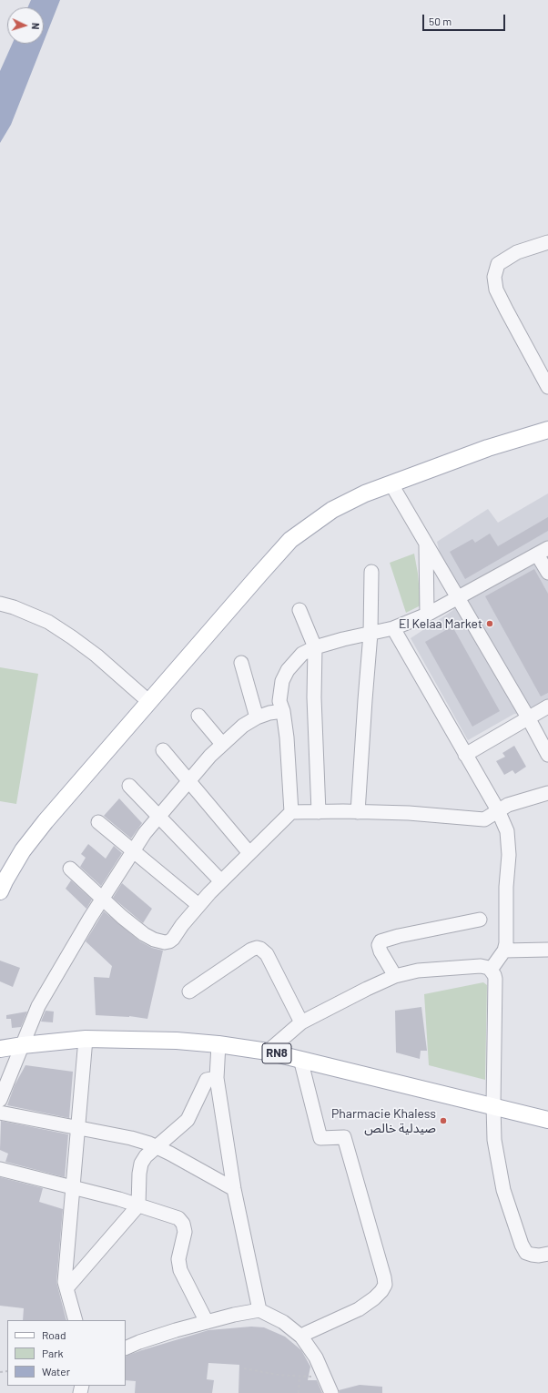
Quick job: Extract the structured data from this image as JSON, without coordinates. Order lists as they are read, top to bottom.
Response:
{
  "streets": {
    "main road": ["RN8"]
  },
  "places": ["El Kelaa Market", "Pharmacie Khaless صيدلية خالص"],
  "legend": ["Road", "Park", "Water"],
  "scale_bar": "50 m",
  "north": "right"
}
